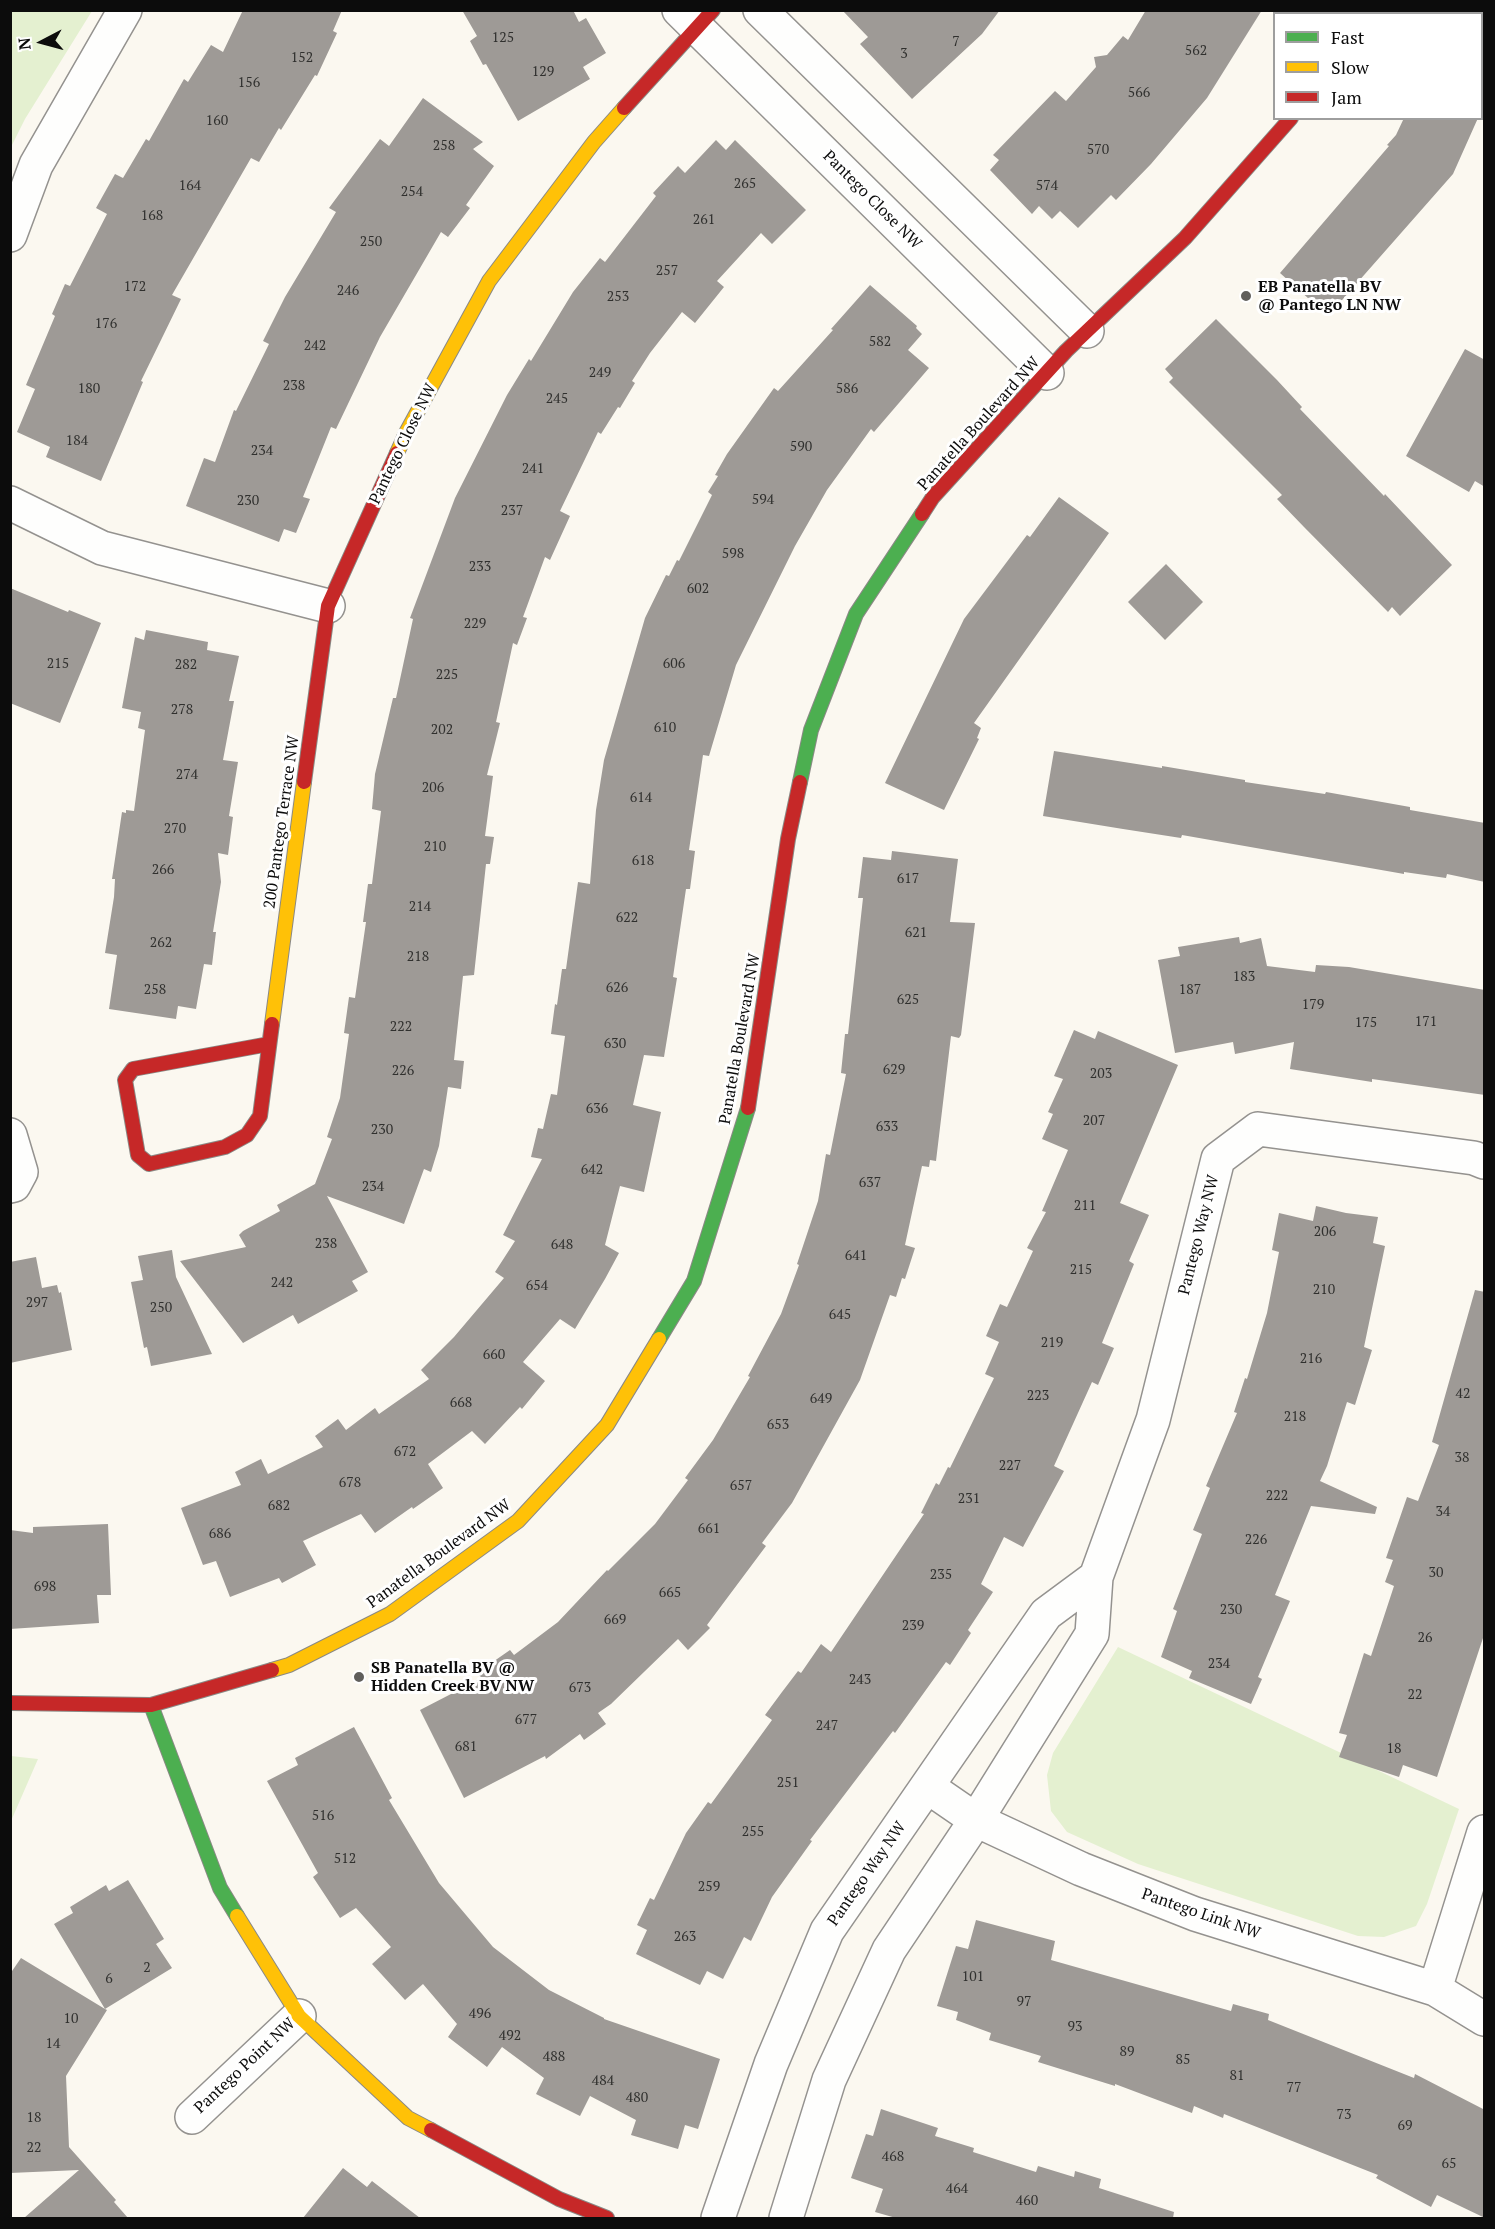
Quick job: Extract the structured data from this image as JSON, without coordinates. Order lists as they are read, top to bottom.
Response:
{
  "streets": {
    "street": [
      "Pantego Close NW",
      "Panatella Boulevard NW",
      "200 Pantego Terrace NW",
      "Pantego Way NW",
      "Pantego Link NW",
      "Pantego Point NW"
    ]
  },
  "crossings": [
    ["Pantego Close NW", "Panatella Boulevard NW"],
    ["Pantego Close NW", "200 Pantego Terrace NW"],
    ["Pantego Way NW", "Pantego Link NW"]
  ],
  "places": ["EB Panatella BV @ Pantego LN NW", "SB Panatella BV @ Hidden Creek BV NW"],
  "house_numbers": [
    "125",
    "7",
    "562",
    "3",
    "152",
    "129",
    "156",
    "566",
    "160",
    "258",
    "570",
    "265",
    "164",
    "574",
    "254",
    "168",
    "261",
    "250",
    "257",
    "172",
    "246",
    "253",
    "176",
    "582",
    "242",
    "249",
    "238",
    "180",
    "586",
    "245",
    "184",
    "590",
    "234",
    "241",
    "594",
    "230",
    "237",
    "598",
    "233",
    "602",
    "229",
    "215",
    "606",
    "282",
    "225",
    "278",
    "610",
    "202",
    "274",
    "206",
    "614",
    "270",
    "210",
    "618",
    "266",
    "617",
    "214",
    "622",
    "621",
    "262",
    "218",
    "183",
    "626",
    "258",
    "187",
    "625",
    "179",
    "171",
    "175",
    "222",
    "630",
    "629",
    "226",
    "203",
    "636",
    "207",
    "633",
    "230",
    "642",
    "637",
    "234",
    "211",
    "206",
    "238",
    "648",
    "641",
    "215",
    "242",
    "654",
    "210",
    "297",
    "250",
    "645",
    "219",
    "660",
    "216",
    "42",
    "223",
    "649",
    "668",
    "218",
    "653",
    "672",
    "38",
    "227",
    "678",
    "657",
    "222",
    "231",
    "682",
    "34",
    "661",
    "686",
    "226",
    "30",
    "235",
    "698",
    "665",
    "230",
    "669",
    "239",
    "26",
    "234",
    "243",
    "673",
    "22",
    "677",
    "247",
    "681",
    "18",
    "251",
    "516",
    "255",
    "512",
    "259",
    "263",
    "2",
    "101",
    "6",
    "97",
    "496",
    "10",
    "93",
    "492",
    "14",
    "89",
    "488",
    "85",
    "81",
    "484",
    "77",
    "480",
    "73",
    "18",
    "69",
    "22",
    "468",
    "65",
    "464",
    "460"
  ],
  "legend": ["Fast", "Slow", "Jam"],
  "north": "left"
}
